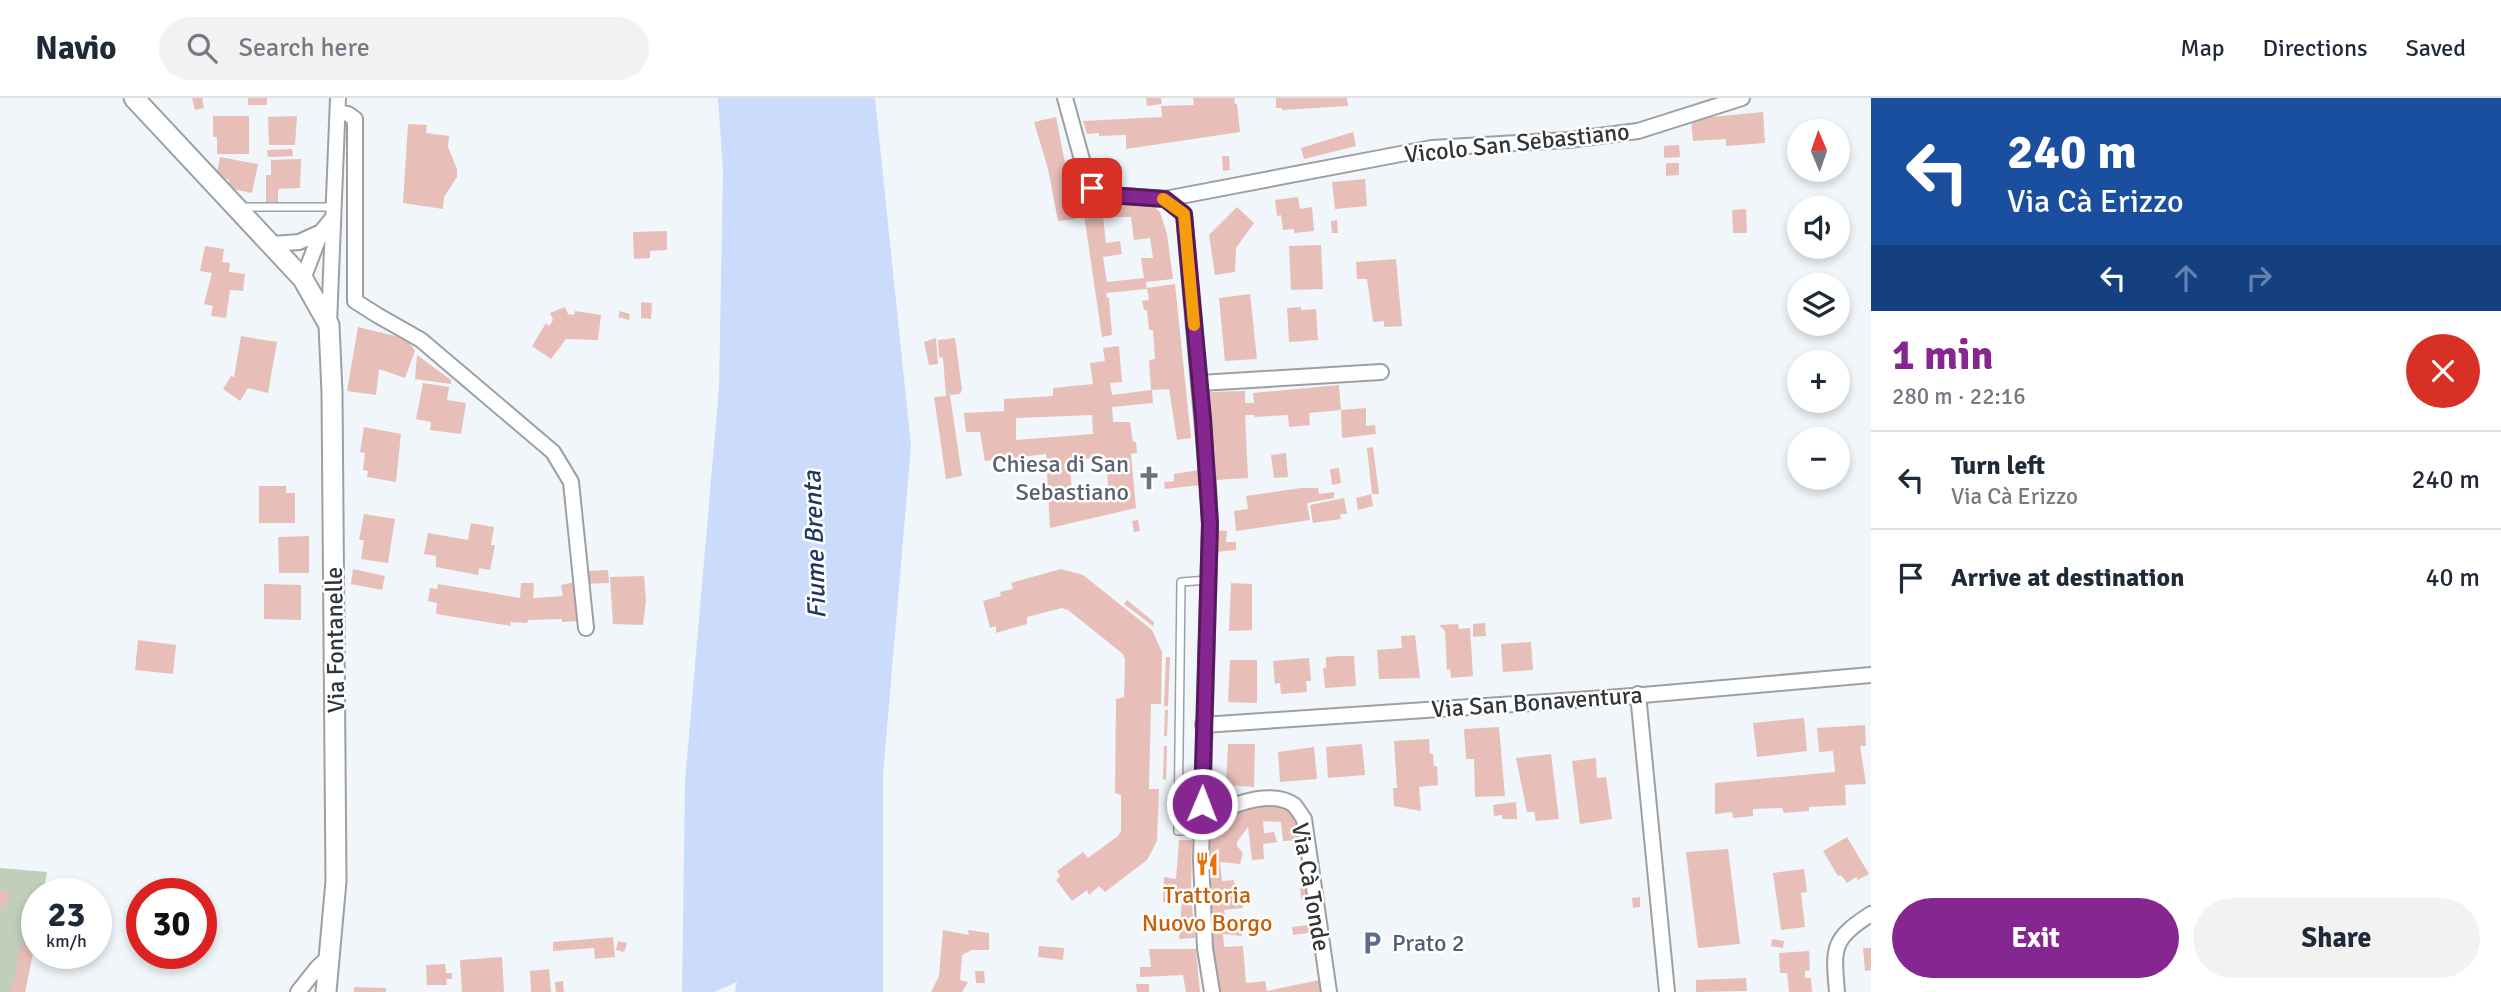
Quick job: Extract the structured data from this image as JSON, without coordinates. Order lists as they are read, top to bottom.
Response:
{
  "streets": {
    "street": [
      "Vicolo San Sebastiano",
      "Via Fontanelle",
      "Via San Bonaventura",
      "Via Cà Tonde"
    ]
  },
  "water": ["Fiume Brenta"],
  "places": {
    "church": ["Chiesa di San Sebastiano"],
    "restaurant": ["Trattoria Nuovo Borgo"],
    "parking": ["Prato 2"]
  },
  "north": "top",
  "page": {
    "header": "Navio",
    "search": "Search here",
    "nav": ["Map", "Directions", "Saved"],
    "turn": ["240 m", "Via Cà Erizzo"],
    "map_buttons": ["+", "−"],
    "heading": ["1 min", "280 m · 22:16"],
    "list": [
      {
        "name": "Turn left",
        "note": "Via Cà Erizzo",
        "value": "240 m"
      },
      {
        "name": "Arrive at destination",
        "value": "40 m"
      }
    ],
    "speed": "23 km/h",
    "limit": "30",
    "buttons": ["Exit", "Share"]
  }
}
